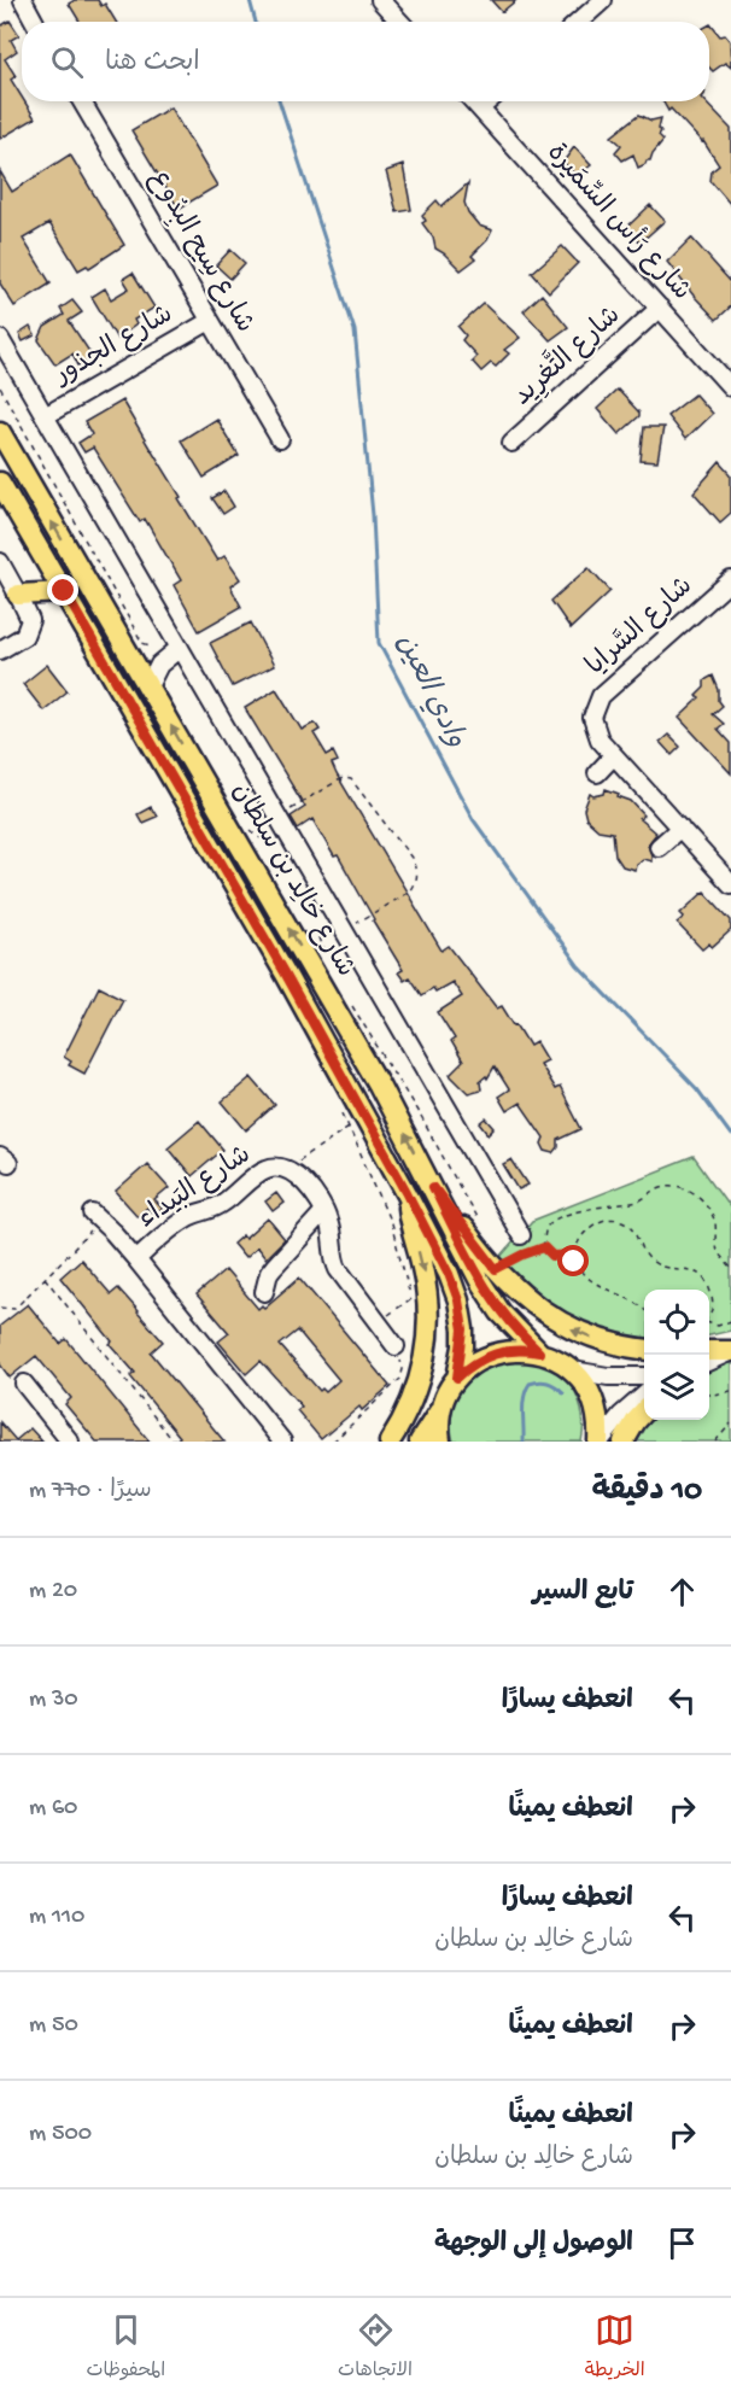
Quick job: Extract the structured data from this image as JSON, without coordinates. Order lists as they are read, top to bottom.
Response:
{
  "streets": {
    "main road": ["شارع خالِد بن سلطان"],
    "street": [
      "شارع رَأس السِّمَيرة",
      "شارع سِيح البِدُوع",
      "شارع الجذور",
      "شارع التَّغرِيد",
      "شارع السَّرايا",
      "شارع البَيداء"
    ]
  },
  "crossings": [
    ["شارع رَأس السِّمَيرة", "شارع التَّغرِيد"],
    ["شارع سِيح البِدُوع", "شارع الجذور"]
  ],
  "water": ["وادي العين"],
  "page": {
    "search": "ابحث هنا",
    "heading": ["10 دقيقة", "سيرًا · 770 m"],
    "list": [
      ["تابع السير", "20 m"],
      ["انعطف يسارًا", "30 m"],
      ["انعطف يمينًا", "60 m"],
      ["انعطف يسارًا", "شارع خالِد بن سلطان", "110 m"],
      ["انعطف يمينًا", "50 m"],
      ["انعطف يمينًا", "شارع خالِد بن سلطان", "500 m"],
      "الوصول إلى الوجهة"
    ],
    "nav": ["الخريطة", "الاتجاهات", "المحفوظات"]
  }
}
